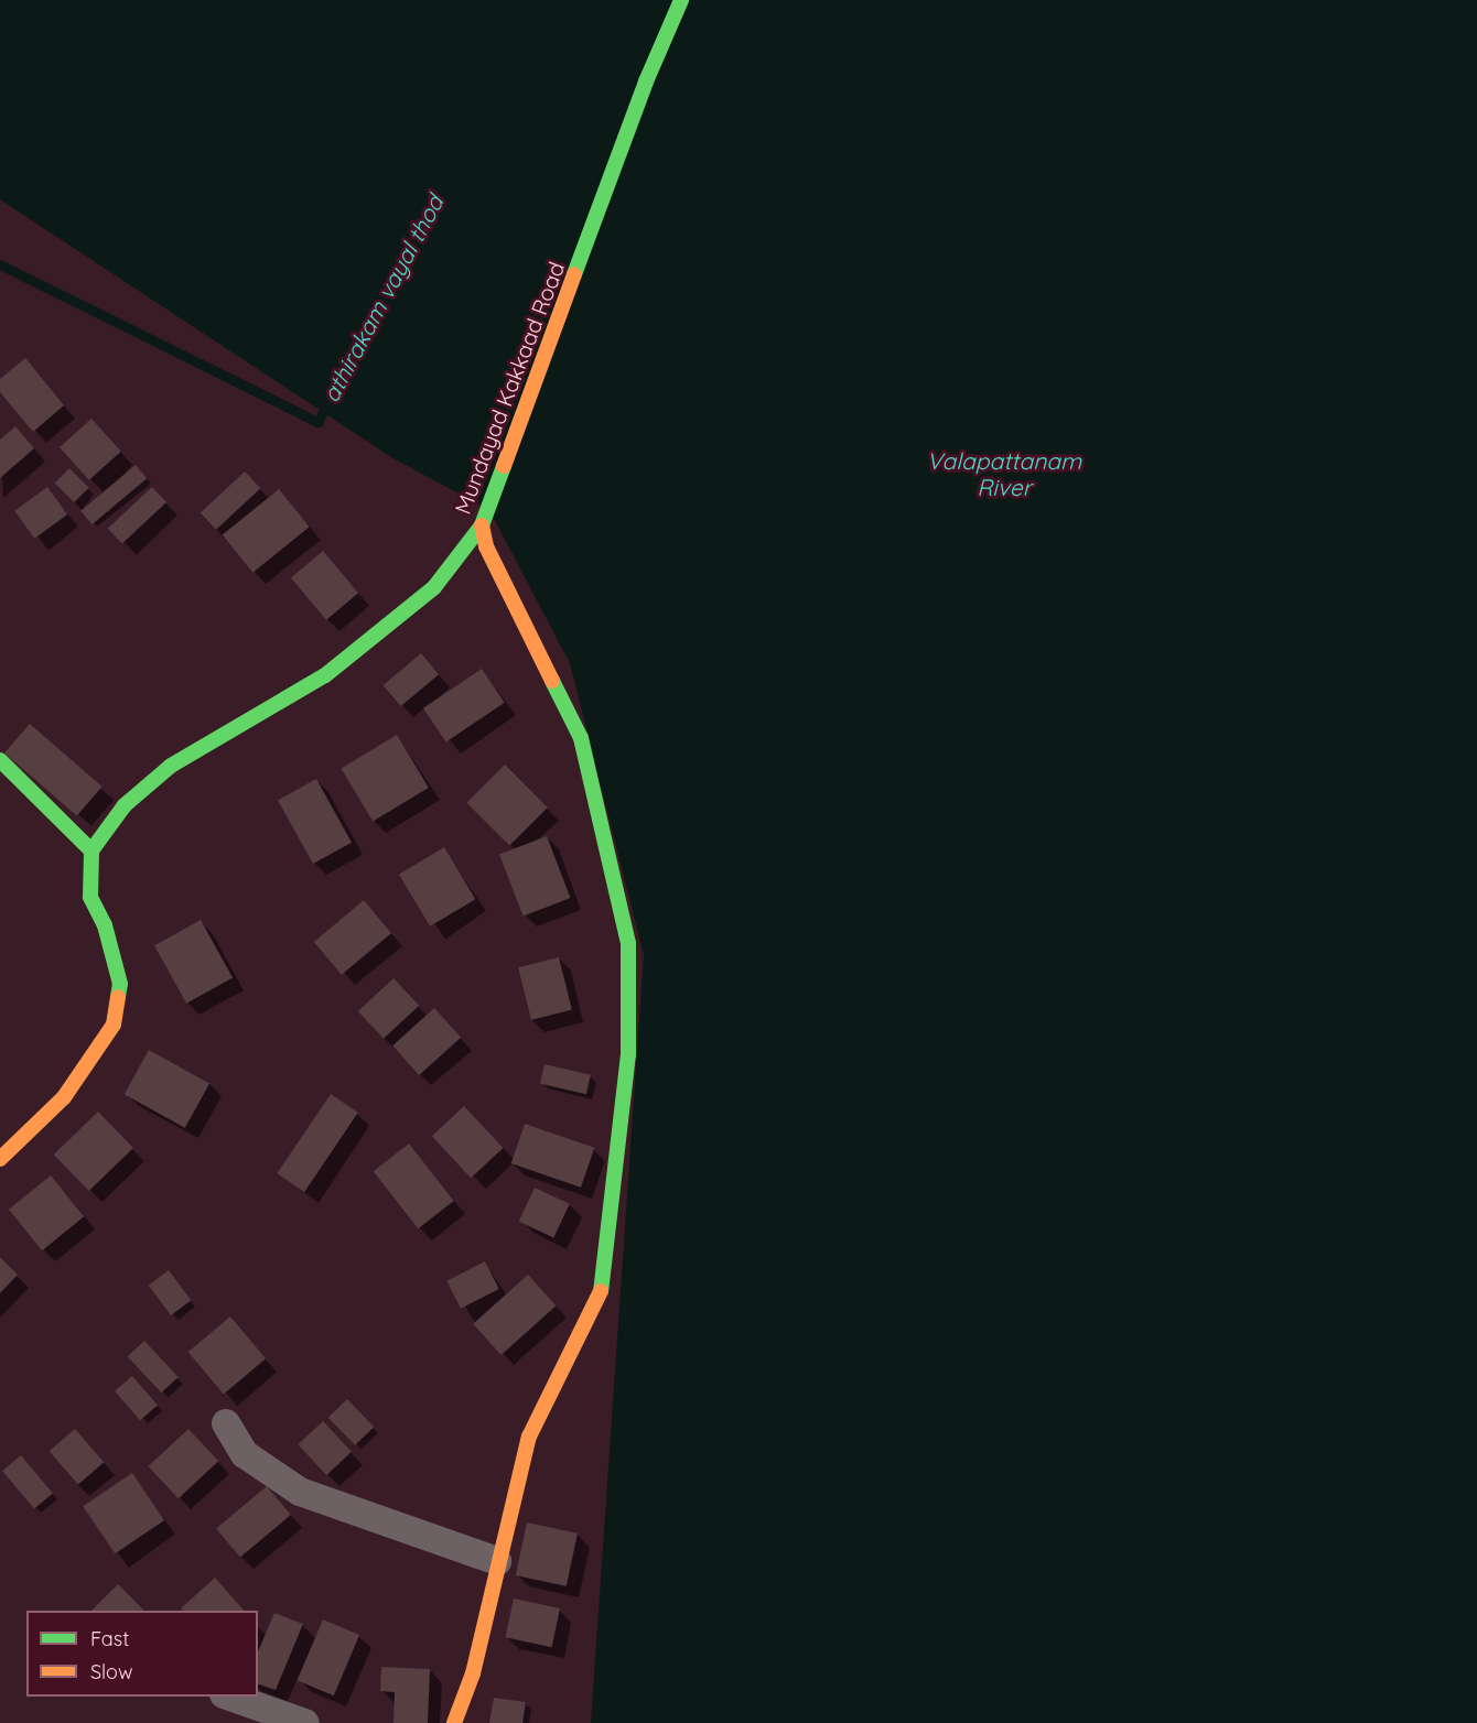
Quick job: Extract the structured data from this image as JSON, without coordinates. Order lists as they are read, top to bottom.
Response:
{
  "streets": {
    "main road": ["Mundayad Kakkaad Road"]
  },
  "water": ["athirakam vayal thod", "Valapattanam River"],
  "legend": ["Fast", "Slow"]
}
